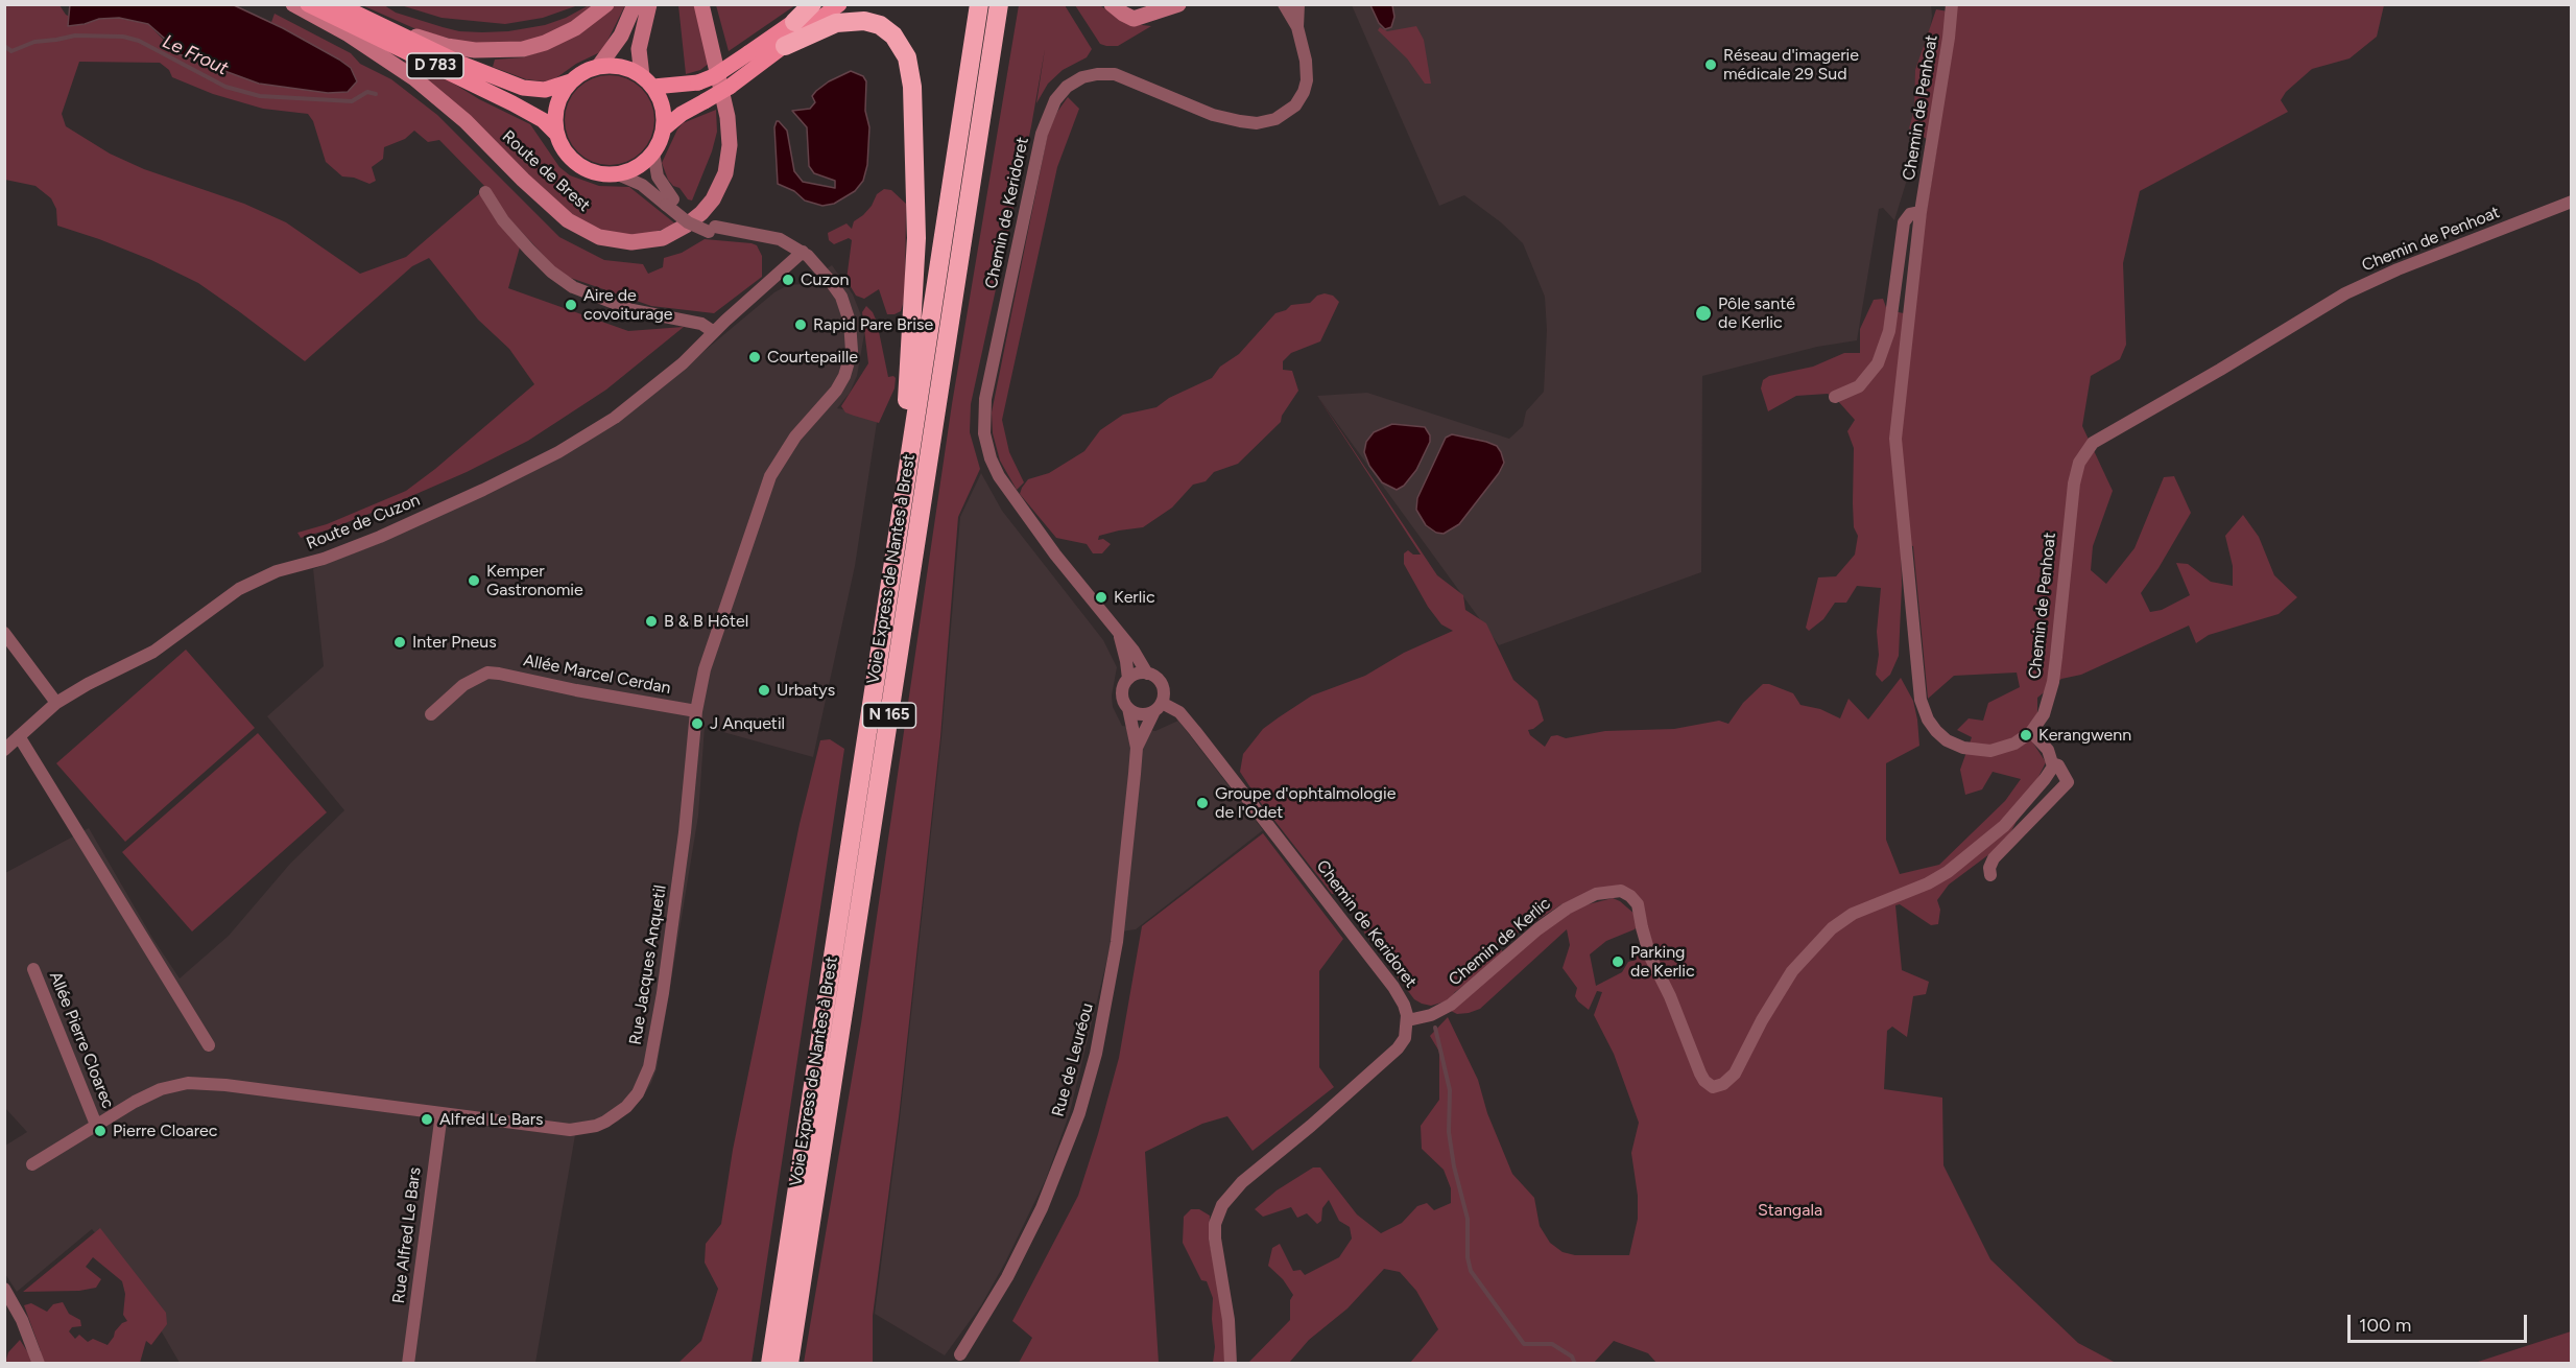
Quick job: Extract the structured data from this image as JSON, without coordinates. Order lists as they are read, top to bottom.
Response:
{
  "streets": {
    "highway": ["Voie Express de Nantes à Brest", "N 165"],
    "main road": ["D 783", "Route de Brest"],
    "street": [
      "Chemin de Penhoat",
      "Chemin de Keridoret",
      "Route de Cuzon",
      "Allée Marcel Cerdan",
      "Chemin de Kerlic",
      "Rue Jacques Anquetil",
      "Allée Pierre Cloarec",
      "Rue de Leuréou",
      "Rue Alfred Le Bars"
    ]
  },
  "crossings": [
    ["D 783", "Route de Brest"],
    ["Chemin de Keridoret", "Chemin de Kerlic"],
    ["Chemin de Keridoret", "Rue de Leuréou"],
    ["Route de Cuzon", "Rue Jacques Anquetil"],
    ["Allée Marcel Cerdan", "Rue Jacques Anquetil"],
    ["Rue Jacques Anquetil", "Allée Pierre Cloarec"],
    ["Rue Jacques Anquetil", "Rue Alfred Le Bars"]
  ],
  "water": ["Le Frout"],
  "parks": ["Stangala"],
  "places": [
    "Réseau d'imagerie médicale 29 Sud",
    "Cuzon",
    "Aire de covoiturage",
    "Pôle santé de Kerlic",
    "Rapid Pare Brise",
    "Courtepaille",
    "Kemper Gastronomie",
    "Kerlic",
    "B & B Hôtel",
    "Inter Pneus",
    "Urbatys",
    "J Anquetil",
    "Kerangwenn",
    "Groupe d'ophtalmologie de l'Odet",
    "Parking de Kerlic",
    "Alfred Le Bars",
    "Pierre Cloarec"
  ],
  "scale_bar": "100 m"
}
